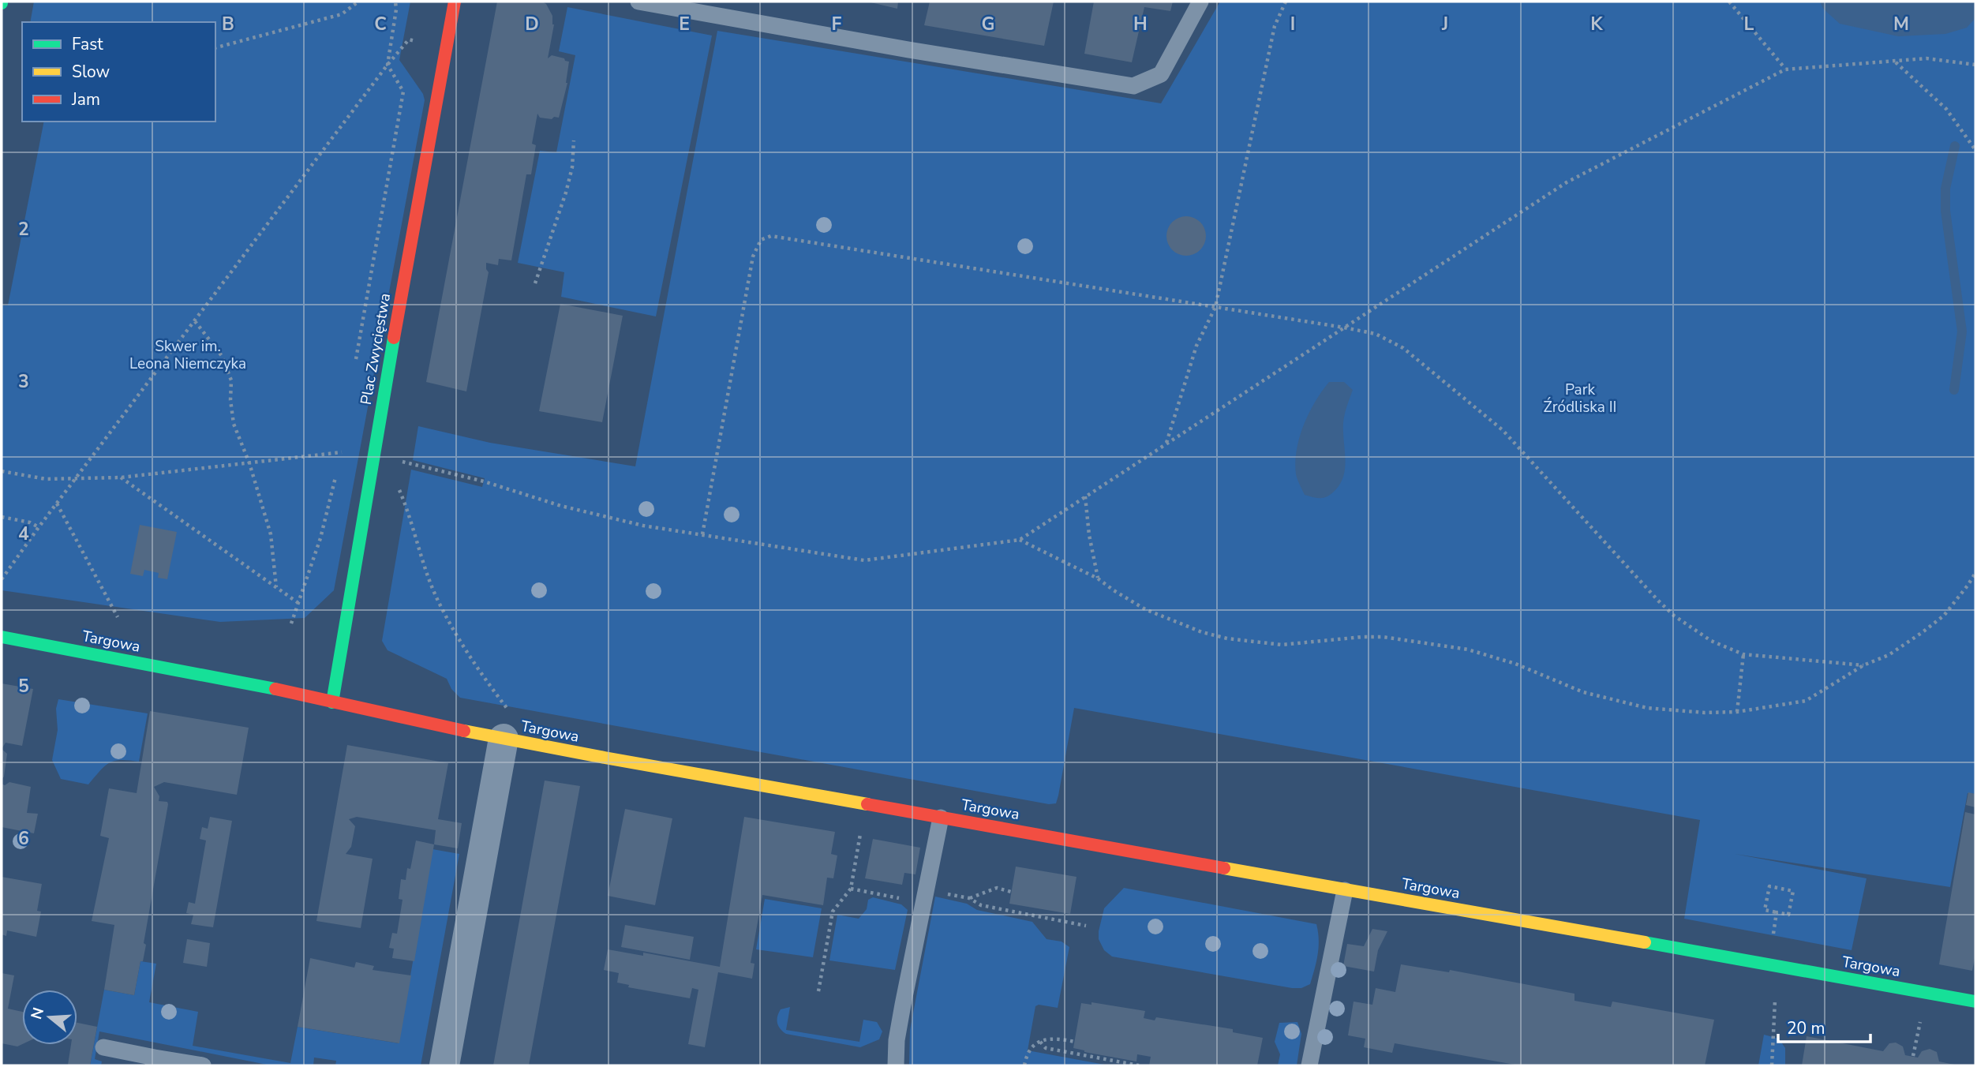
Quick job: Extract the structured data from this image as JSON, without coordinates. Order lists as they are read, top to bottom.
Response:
{
  "streets": {
    "street": ["Plac Zwycięstwa", "Targowa"]
  },
  "crossings": [
    ["Plac Zwycięstwa", "Targowa"]
  ],
  "parks": ["Skwer im. Leona Niemczyka", "Park Źródliska II"],
  "legend": ["Fast", "Slow", "Jam"],
  "scale_bar": "20 m",
  "north": "left",
  "grid": {
    "columns": [
      "B",
      "C",
      "D",
      "E",
      "F",
      "G",
      "H",
      "I",
      "J",
      "K",
      "L",
      "M"
    ],
    "rows": [
      "2",
      "3",
      "4",
      "5",
      "6"
    ]
  }
}
